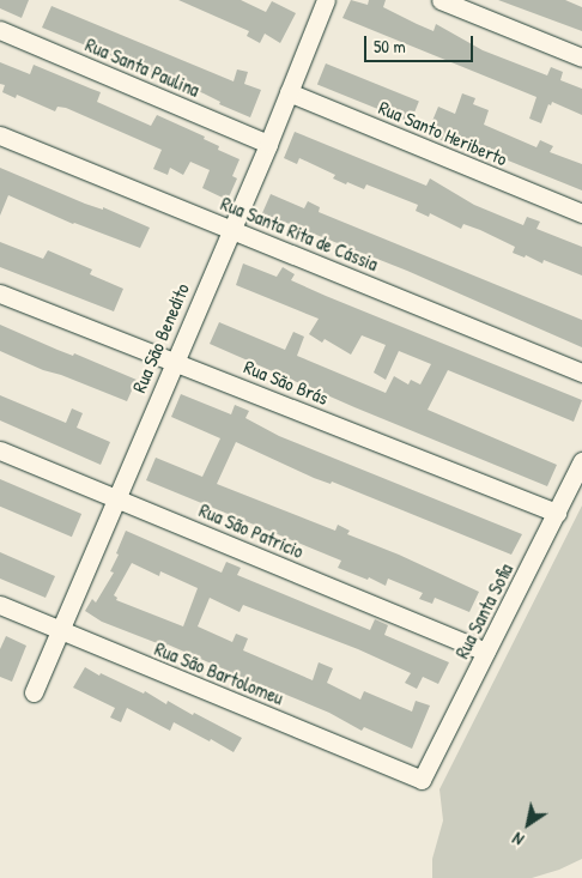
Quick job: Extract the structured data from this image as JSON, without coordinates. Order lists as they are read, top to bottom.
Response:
{
  "streets": {
    "street": [
      "Rua Santa Paulina",
      "Rua Santo Heriberto",
      "Rua Santa Rita de Cássia",
      "Rua São Benedito",
      "Rua São Brás",
      "Rua São Patrício",
      "Rua Santa Sofia",
      "Rua São Bartolomeu"
    ]
  },
  "crossings": [
    ["Rua Santa Paulina", "Rua São Benedito"],
    ["Rua Santo Heriberto", "Rua São Benedito"],
    ["Rua Santa Rita de Cássia", "Rua São Benedito"],
    ["Rua São Benedito", "Rua São Brás"],
    ["Rua São Benedito", "Rua São Patrício"],
    ["Rua São Benedito", "Rua São Bartolomeu"],
    ["Rua São Brás", "Rua Santa Sofia"],
    ["Rua São Patrício", "Rua Santa Sofia"],
    ["Rua Santa Sofia", "Rua São Bartolomeu"]
  ],
  "scale_bar": "50 m",
  "north": "bottom left"
}
